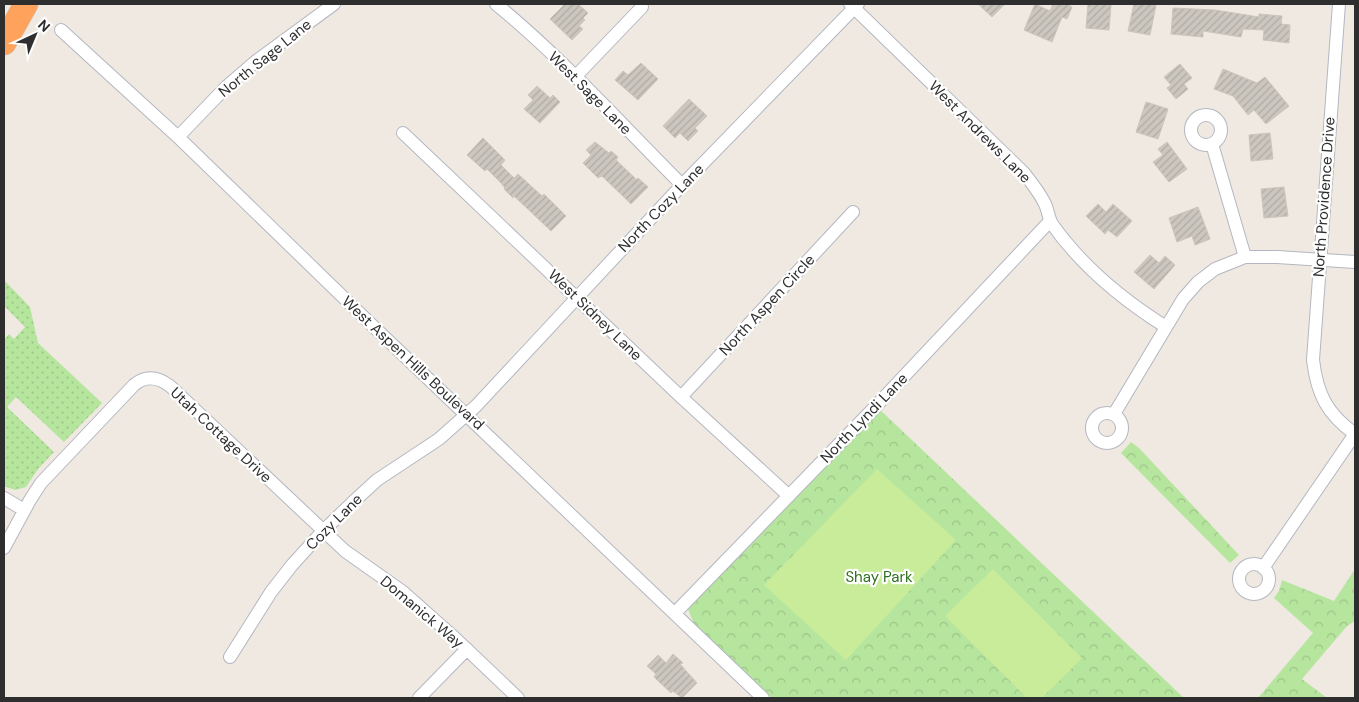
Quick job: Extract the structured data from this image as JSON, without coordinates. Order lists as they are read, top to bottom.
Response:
{
  "streets": {
    "street": [
      "North Sage Lane",
      "West Sage Lane",
      "West Andrews Lane",
      "North Providence Drive",
      "North Cozy Lane",
      "North Aspen Circle",
      "West Sidney Lane",
      "West Aspen Hills Boulevard",
      "North Lyndi Lane",
      "Utah Cottage Drive",
      "Cozy Lane",
      "Domanick Way"
    ]
  },
  "crossings": [
    ["North Sage Lane", "West Aspen Hills Boulevard"],
    ["West Sage Lane", "North Cozy Lane"],
    ["West Andrews Lane", "North Cozy Lane"],
    ["West Andrews Lane", "North Lyndi Lane"],
    ["North Cozy Lane", "West Sidney Lane"],
    ["North Cozy Lane", "West Aspen Hills Boulevard"],
    ["North Cozy Lane", "Cozy Lane"],
    ["North Aspen Circle", "West Sidney Lane"],
    ["West Sidney Lane", "North Lyndi Lane"],
    ["West Aspen Hills Boulevard", "North Lyndi Lane"],
    ["West Aspen Hills Boulevard", "Cozy Lane"],
    ["Utah Cottage Drive", "Cozy Lane"],
    ["Utah Cottage Drive", "Domanick Way"],
    ["Cozy Lane", "Domanick Way"]
  ],
  "parks": ["Shay Park"],
  "north": "top right"
}
